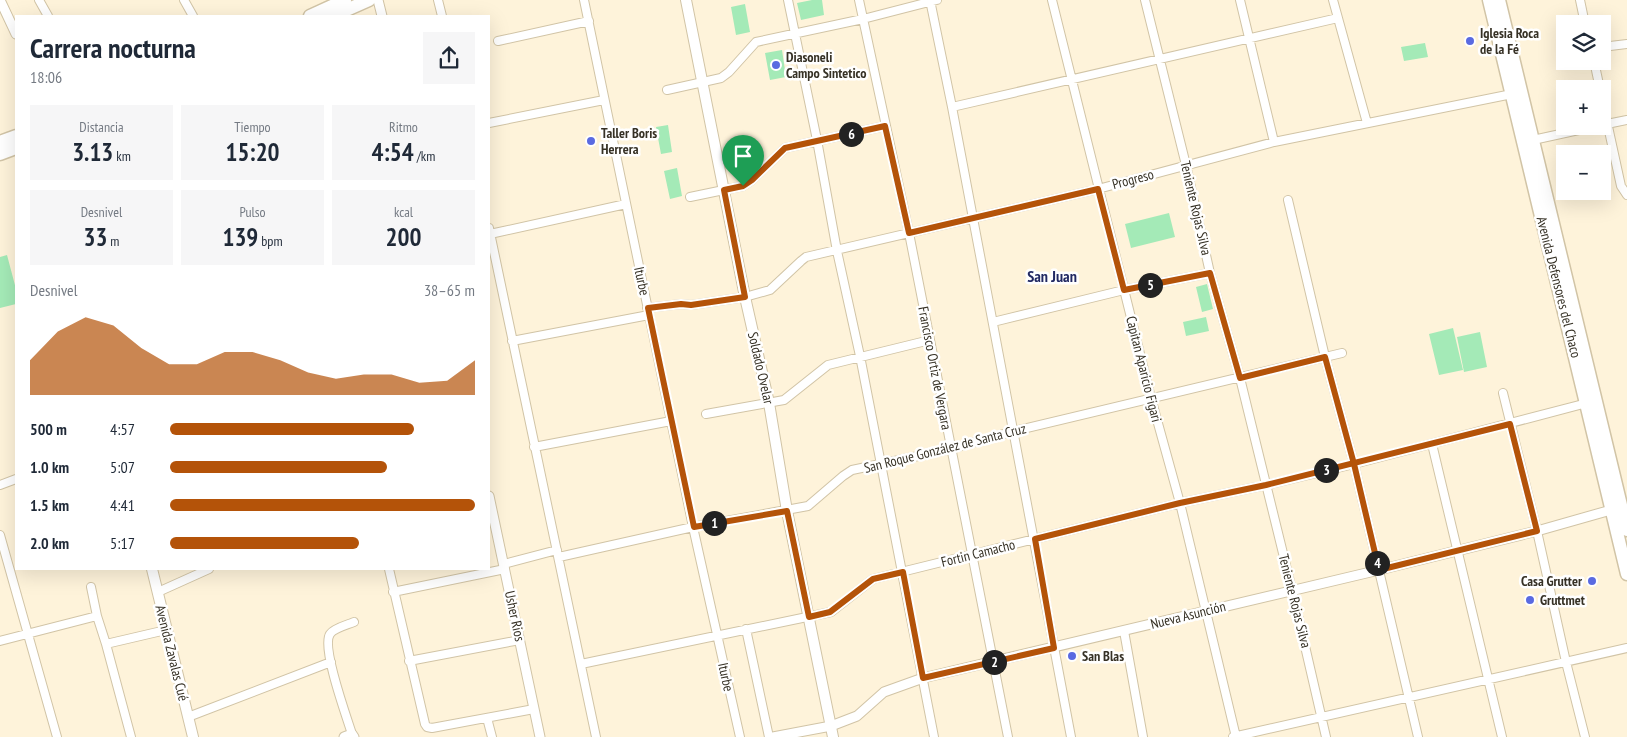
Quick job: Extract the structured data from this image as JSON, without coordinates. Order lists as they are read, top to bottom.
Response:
{
  "streets": {
    "highway": ["Avenida Defensores del Chaco"],
    "main road": ["Soldado Ovelar", "Avenida Zavalas Cué"],
    "street": [
      "Progreso",
      "Teniente Rojas Silva",
      "Iturbe",
      "Francisco Ortiz de Vergara",
      "Capitan Aparicio Figari",
      "San Roque González de Santa Cruz",
      "Fortin Camacho",
      "Nueva Asunción",
      "Usher Rios"
    ]
  },
  "crossings": [
    ["Progreso", "Teniente Rojas Silva"],
    ["Progreso", "Iturbe"],
    ["Progreso", "Avenida Defensores del Chaco"],
    ["Progreso", "Soldado Ovelar"],
    ["Progreso", "Francisco Ortiz de Vergara"],
    ["Progreso", "Capitan Aparicio Figari"],
    ["Teniente Rojas Silva", "San Roque González de Santa Cruz"],
    ["Teniente Rojas Silva", "Fortin Camacho"],
    ["Teniente Rojas Silva", "Nueva Asunción"],
    ["Iturbe", "San Roque González de Santa Cruz"],
    ["Iturbe", "Fortin Camacho"],
    ["Avenida Defensores del Chaco", "Fortin Camacho"],
    ["Avenida Defensores del Chaco", "Nueva Asunción"],
    ["Soldado Ovelar", "San Roque González de Santa Cruz"],
    ["Soldado Ovelar", "Fortin Camacho"],
    ["Soldado Ovelar", "Nueva Asunción"],
    ["Francisco Ortiz de Vergara", "San Roque González de Santa Cruz"],
    ["Francisco Ortiz de Vergara", "Fortin Camacho"],
    ["Francisco Ortiz de Vergara", "Nueva Asunción"],
    ["Capitan Aparicio Figari", "San Roque González de Santa Cruz"],
    ["Capitan Aparicio Figari", "Fortin Camacho"],
    ["Capitan Aparicio Figari", "Nueva Asunción"],
    ["San Roque González de Santa Cruz", "Usher Rios"]
  ],
  "districts": ["San Juan"],
  "places": [
    "Iglesia Roca de la Fé",
    "Diasoneli Campo Sintetico",
    "Taller Boris Herrera",
    "Casa Grutter",
    "Gruttmet",
    "San Blas"
  ],
  "page": {
    "map_buttons": ["+", "−"],
    "heading": ["Carrera nocturna", "18:06"],
    "stats": [
      ["Distancia", "3.13 km"],
      ["Tiempo", "15:20"],
      ["Ritmo", "4:54 /km"],
      ["Desnivel", "33 m"],
      ["Pulso", "139 bpm"],
      ["kcal", "200"]
    ],
    "pins": [
      "6",
      "5",
      "3",
      "1",
      "4",
      "2"
    ],
    "chart": ["Desnivel", "38–65 m"],
    "list": [
      {
        "name": "500 m",
        "note": "4:57"
      },
      {
        "name": "1.0 km",
        "note": "5:07"
      },
      {
        "name": "1.5 km",
        "note": "4:41"
      },
      {
        "name": "2.0 km",
        "note": "5:17"
      }
    ]
  }
}
